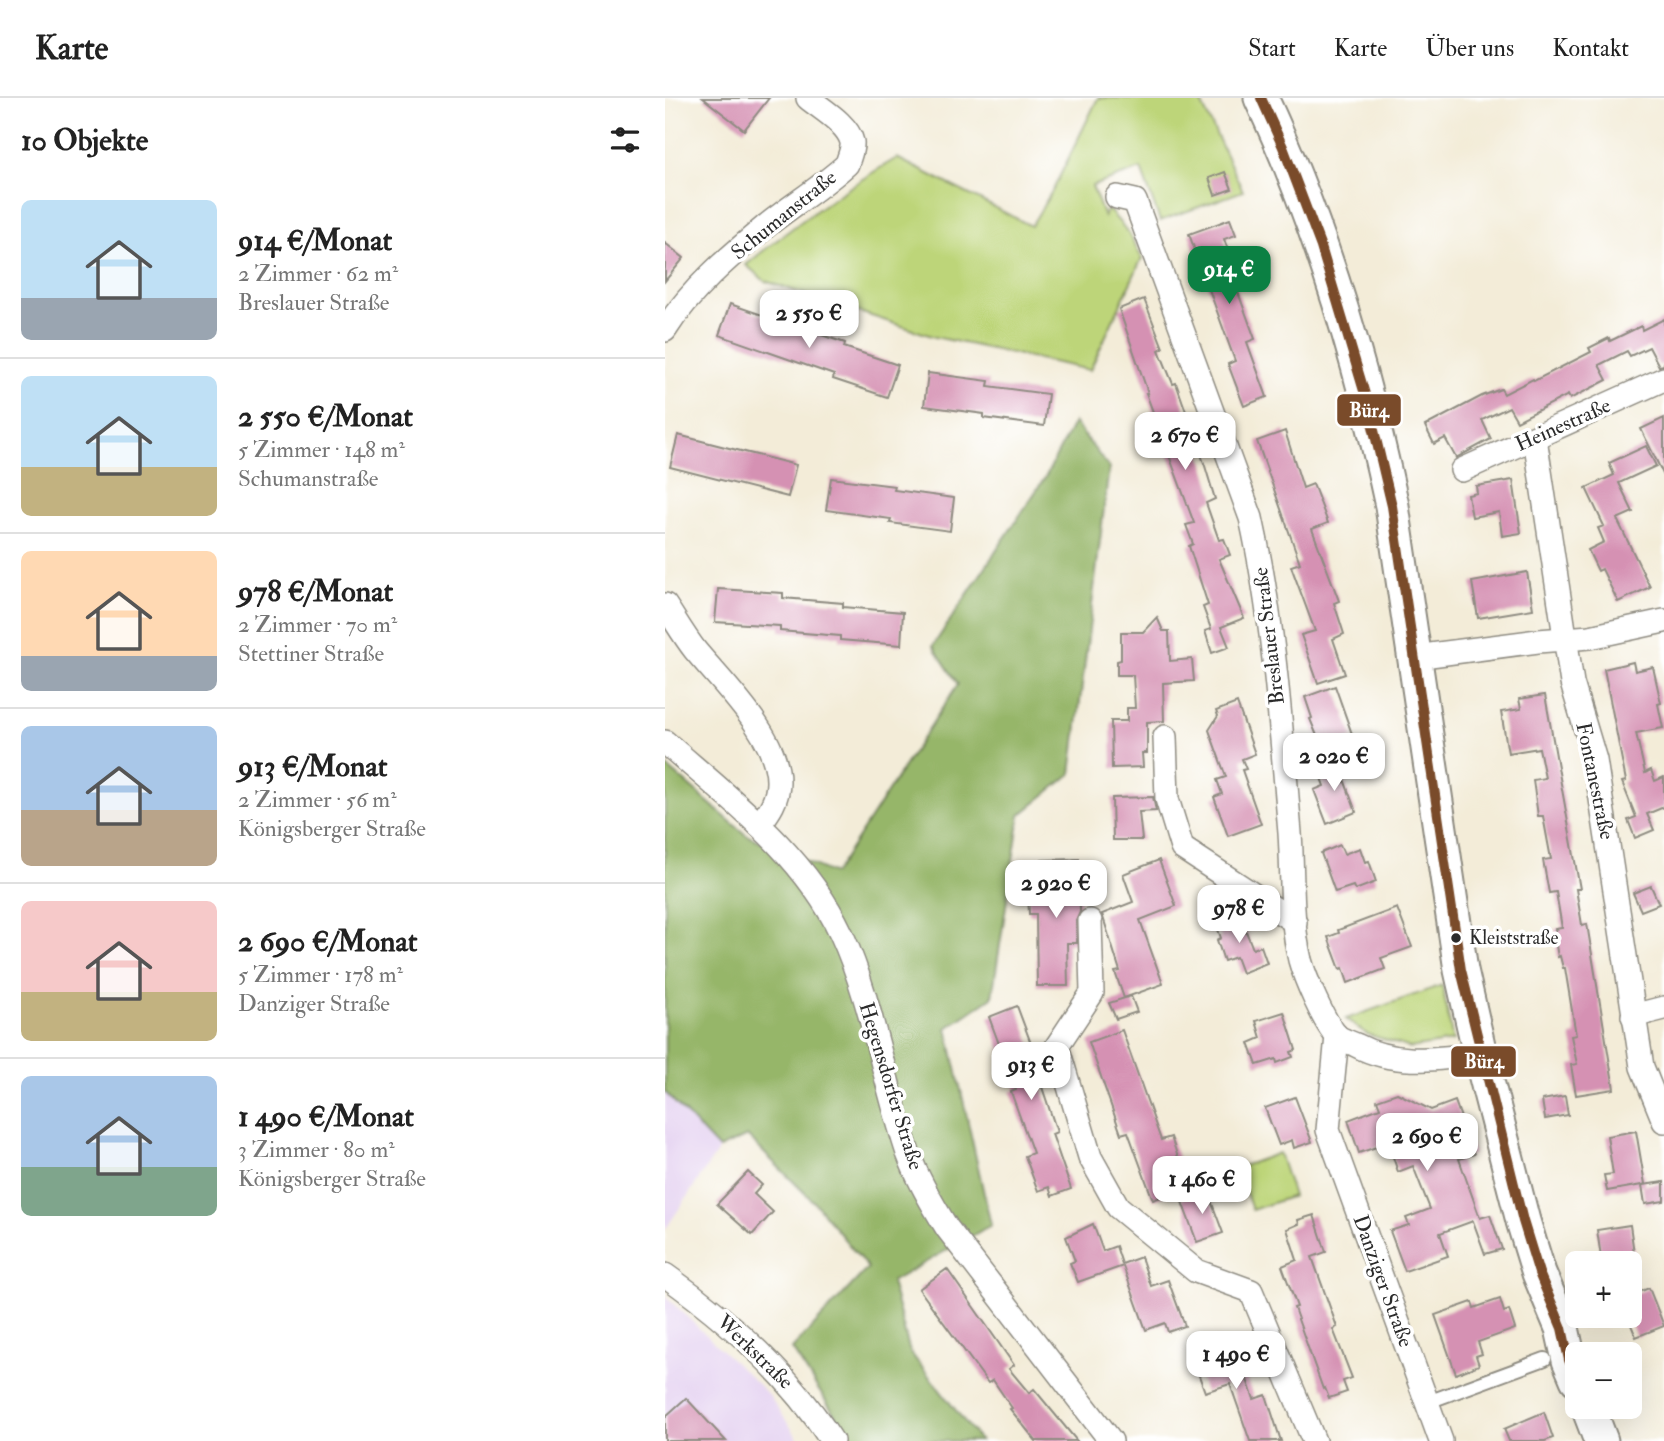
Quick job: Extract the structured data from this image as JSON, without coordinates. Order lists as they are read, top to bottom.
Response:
{
  "streets": {
    "street": [
      "Schumanstraße",
      "Heinestraße",
      "Breslauer Straße",
      "Fontanestraße",
      "Hegensdorfer Straße",
      "Danziger Straße",
      "Werkstraße"
    ]
  },
  "crossings": [
    ["Heinestraße", "Fontanestraße"],
    ["Breslauer Straße", "Danziger Straße"]
  ],
  "places": ["Kleiststraße"],
  "lines": ["transit line Bür4"],
  "page": {
    "header": "Karte",
    "nav": [
      "Start",
      "Karte",
      "Über uns",
      "Kontakt"
    ],
    "heading": "10 Objekte",
    "list": [
      {
        "name": "914 €/Monat",
        "note": "2 Zimmer · 62 m² · Breslauer Straße"
      },
      {
        "name": "2 550 €/Monat",
        "note": "5 Zimmer · 148 m² · Schumanstraße"
      },
      {
        "name": "978 €/Monat",
        "note": "2 Zimmer · 70 m² · Stettiner Straße"
      },
      {
        "name": "913 €/Monat",
        "note": "2 Zimmer · 56 m² · Königsberger Straße"
      },
      {
        "name": "2 690 €/Monat",
        "note": "5 Zimmer · 178 m² · Danziger Straße"
      },
      {
        "name": "1 490 €/Monat",
        "note": "3 Zimmer · 80 m² · Königsberger Straße"
      }
    ],
    "price": [
      "914 €",
      "2 550 €",
      "2 670 €",
      "2 020 €",
      "2 920 €",
      "978 €",
      "913 €",
      "2 690 €",
      "1 460 €",
      "1 490 €"
    ],
    "map_buttons": ["+", "−"]
  }
}
